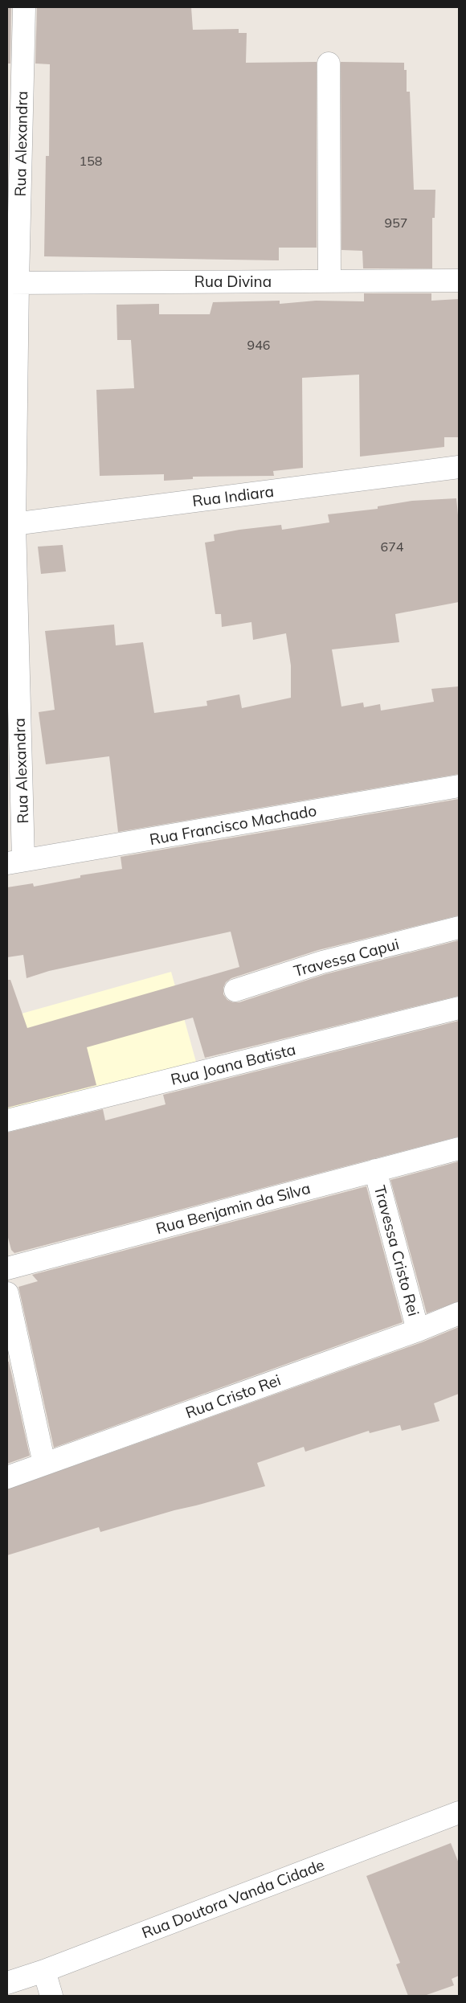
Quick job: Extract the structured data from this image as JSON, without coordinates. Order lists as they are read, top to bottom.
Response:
{
  "streets": {
    "street": [
      "Rua Alexandra",
      "Rua Divina",
      "Rua Indiara",
      "Rua Francisco Machado",
      "Travessa Capui",
      "Rua Joana Batista",
      "Rua Benjamin da Silva",
      "Travessa Cristo Rei",
      "Rua Cristo Rei",
      "Rua Doutora Vanda Cidade"
    ]
  },
  "crossings": [
    ["Rua Alexandra", "Rua Divina"],
    ["Rua Alexandra", "Rua Indiara"],
    ["Rua Alexandra", "Rua Francisco Machado"],
    ["Rua Benjamin da Silva", "Travessa Cristo Rei"],
    ["Travessa Cristo Rei", "Rua Cristo Rei"]
  ],
  "house_numbers": [
    "158",
    "957",
    "946",
    "674"
  ]
}
